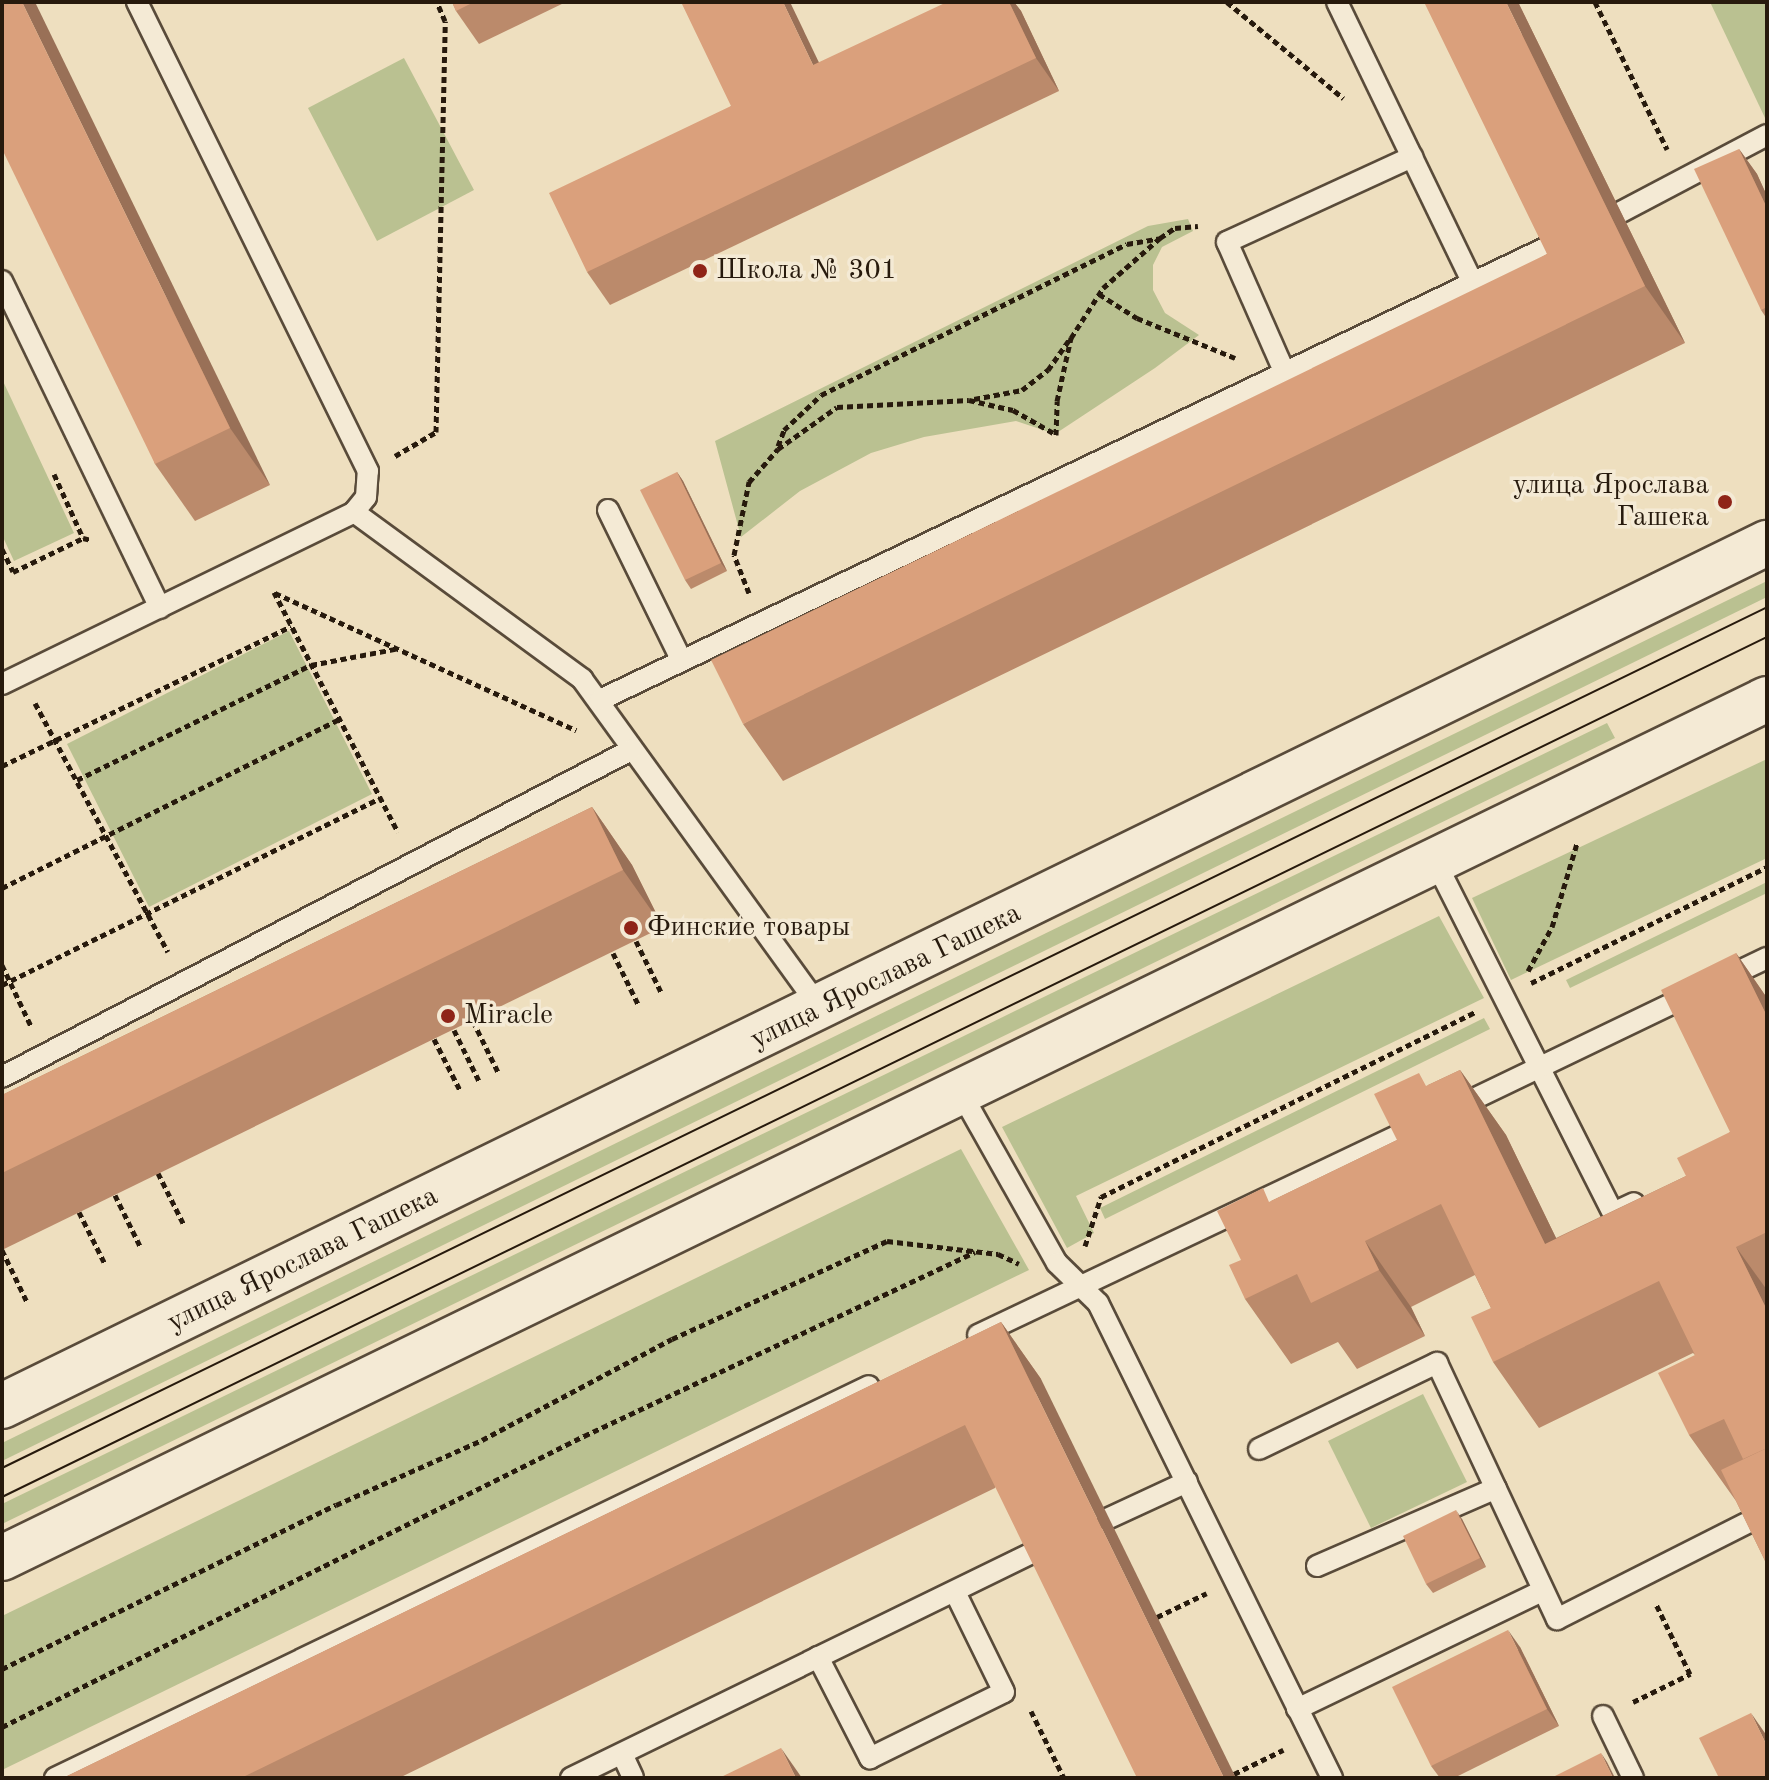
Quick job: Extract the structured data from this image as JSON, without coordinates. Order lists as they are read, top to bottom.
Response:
{
  "streets": {
    "street": ["улица Ярослава Гашека"]
  },
  "places": [
    "Школа № 301",
    "улица Ярослава Гашека",
    "Финские товары",
    "Miracle"
  ]
}
